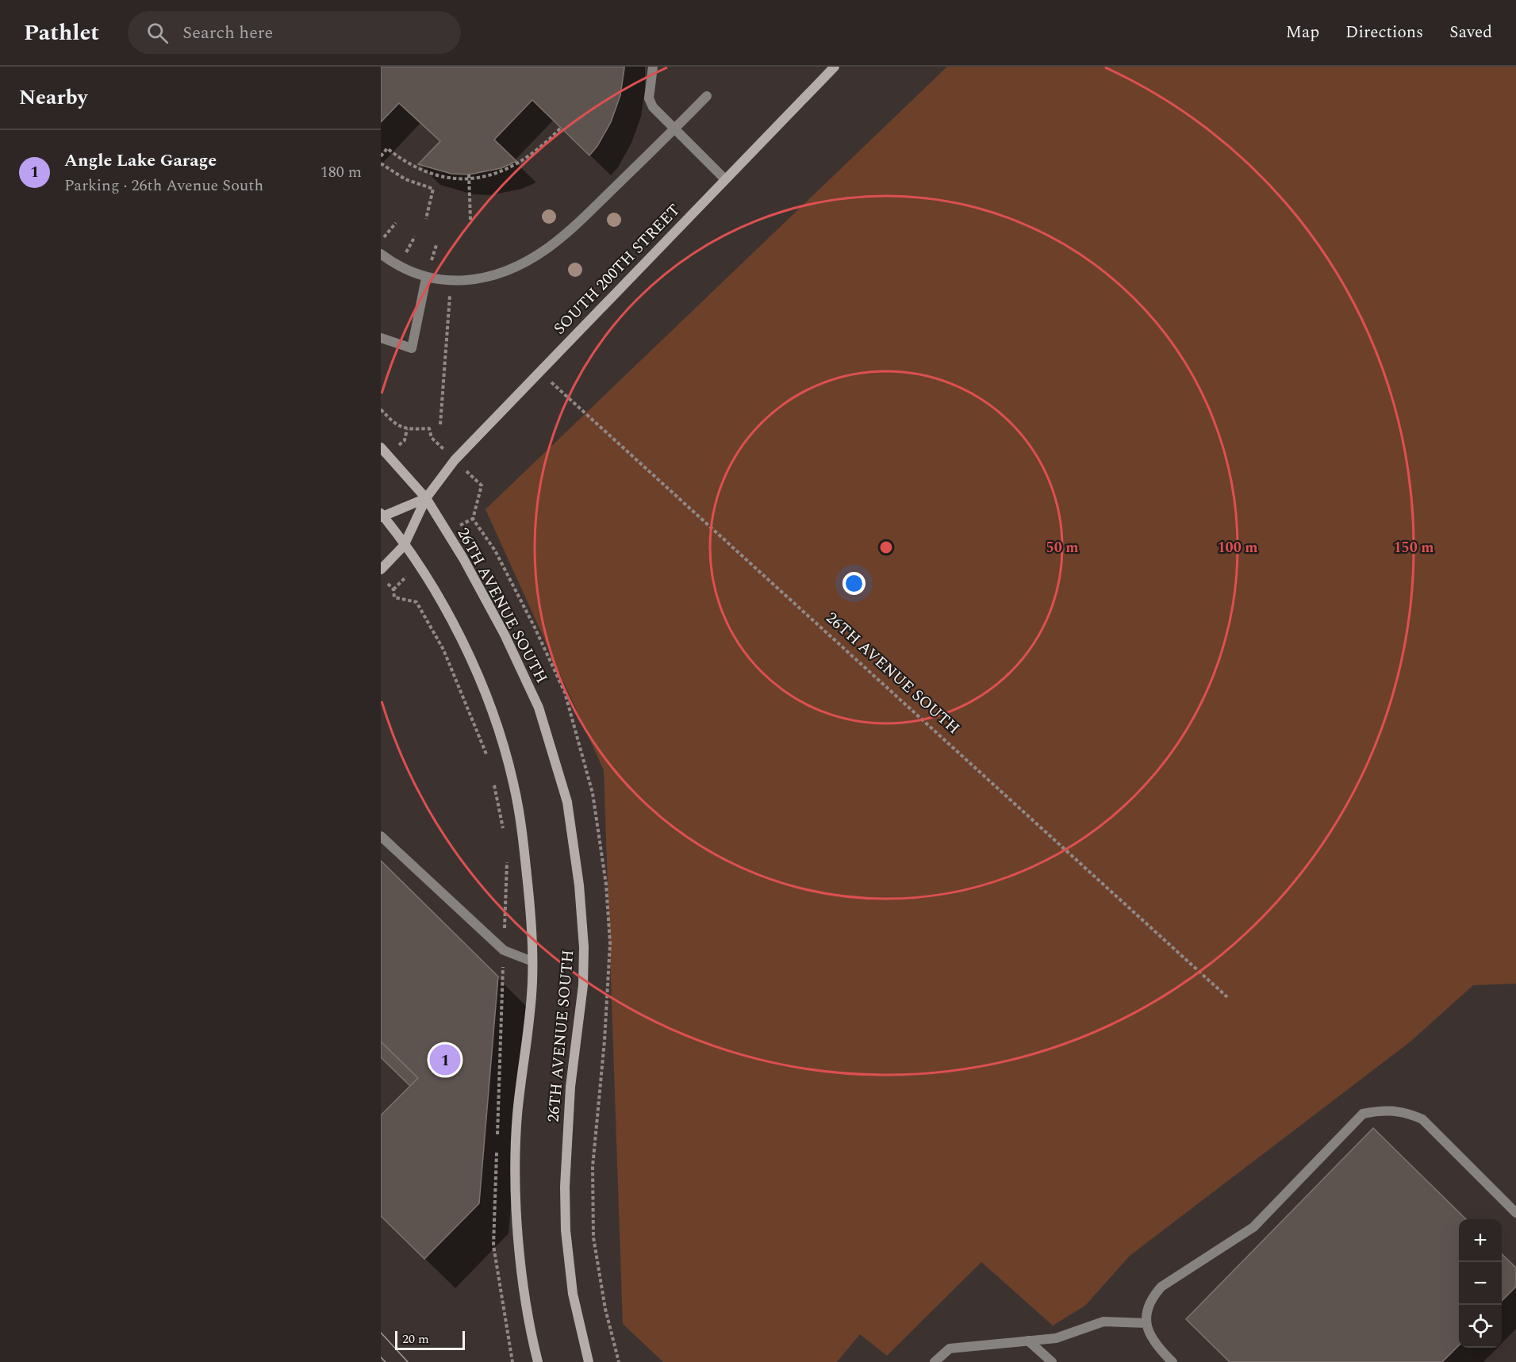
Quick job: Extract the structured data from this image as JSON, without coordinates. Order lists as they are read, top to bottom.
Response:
{
  "streets": {
    "main road": ["SOUTH 200TH STREET", "26TH AVENUE SOUTH"]
  },
  "crossings": [
    ["SOUTH 200TH STREET", "26TH AVENUE SOUTH"]
  ],
  "scale_bar": "20 m",
  "page": {
    "header": "Pathlet",
    "search": "Search here",
    "nav": ["Map", "Directions", "Saved"],
    "heading": "Nearby",
    "list": [
      {
        "mark": "1",
        "name": "Angle Lake Garage",
        "note": "Parking · 26th Avenue South",
        "value": "180 m"
      }
    ],
    "pins": "1",
    "map_buttons": ["+", "−"],
    "scale": "20 m"
  },
  "rings": ["50 m", "100 m", "150 m"]
}
